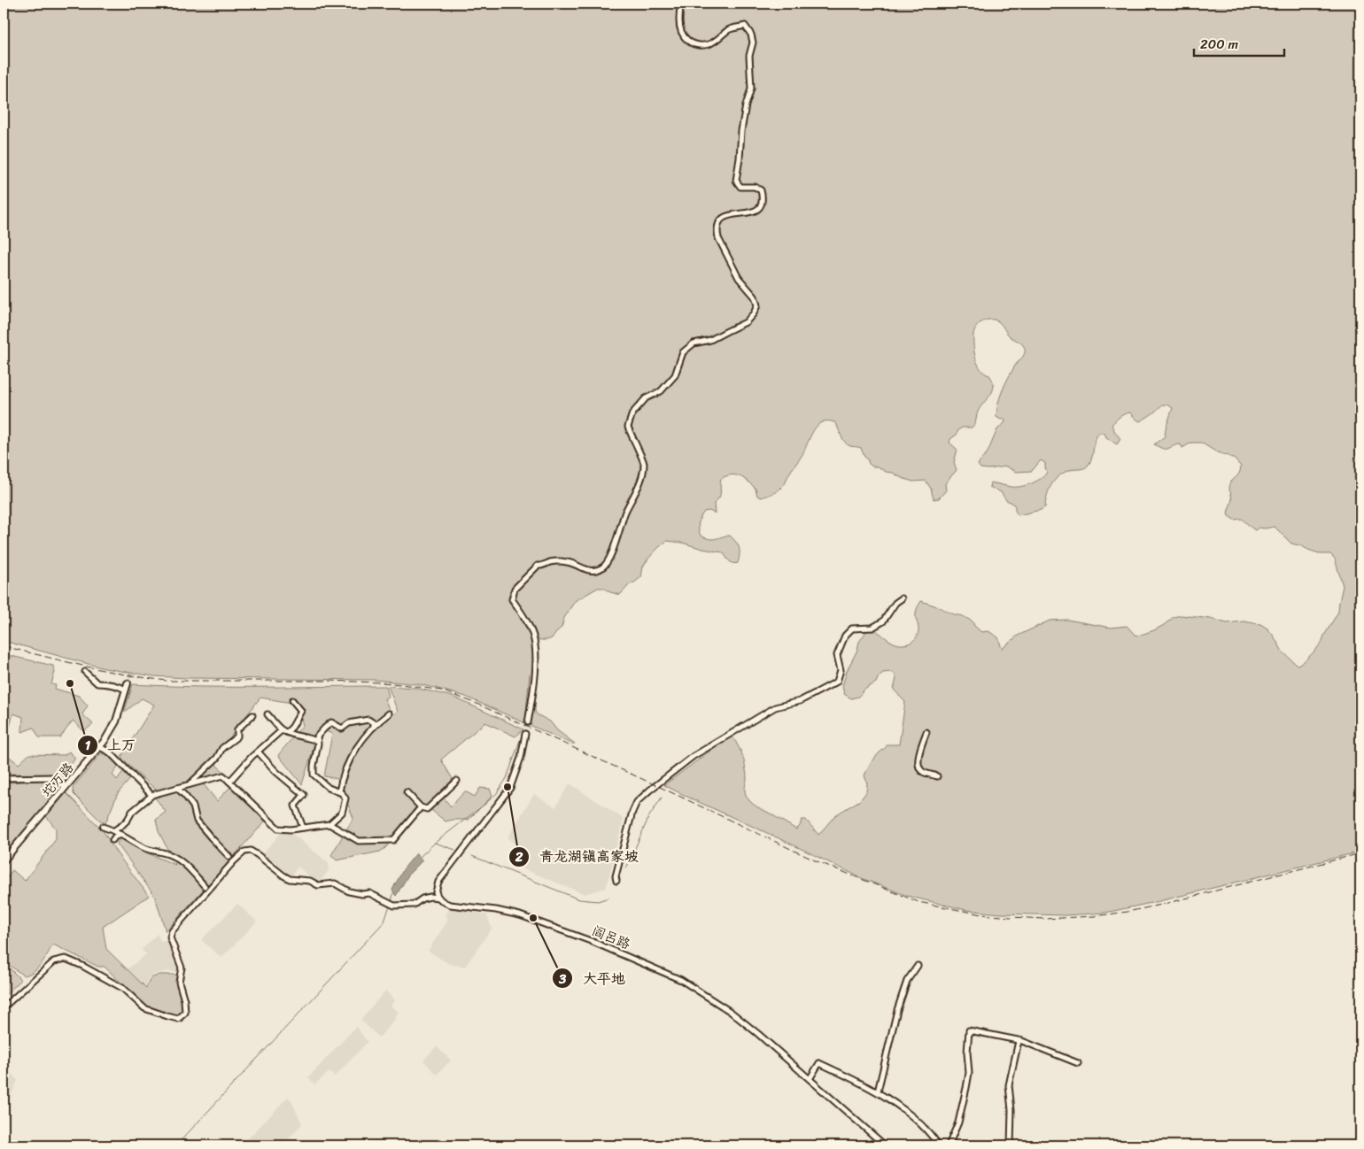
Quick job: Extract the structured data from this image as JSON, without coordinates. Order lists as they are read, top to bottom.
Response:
{
  "streets": {
    "main road": ["坨万路"],
    "street": ["阎吕路"]
  },
  "places": ["上万", "青龙湖镇高家坡", "大平地"],
  "scale_bar": "200 m"
}
